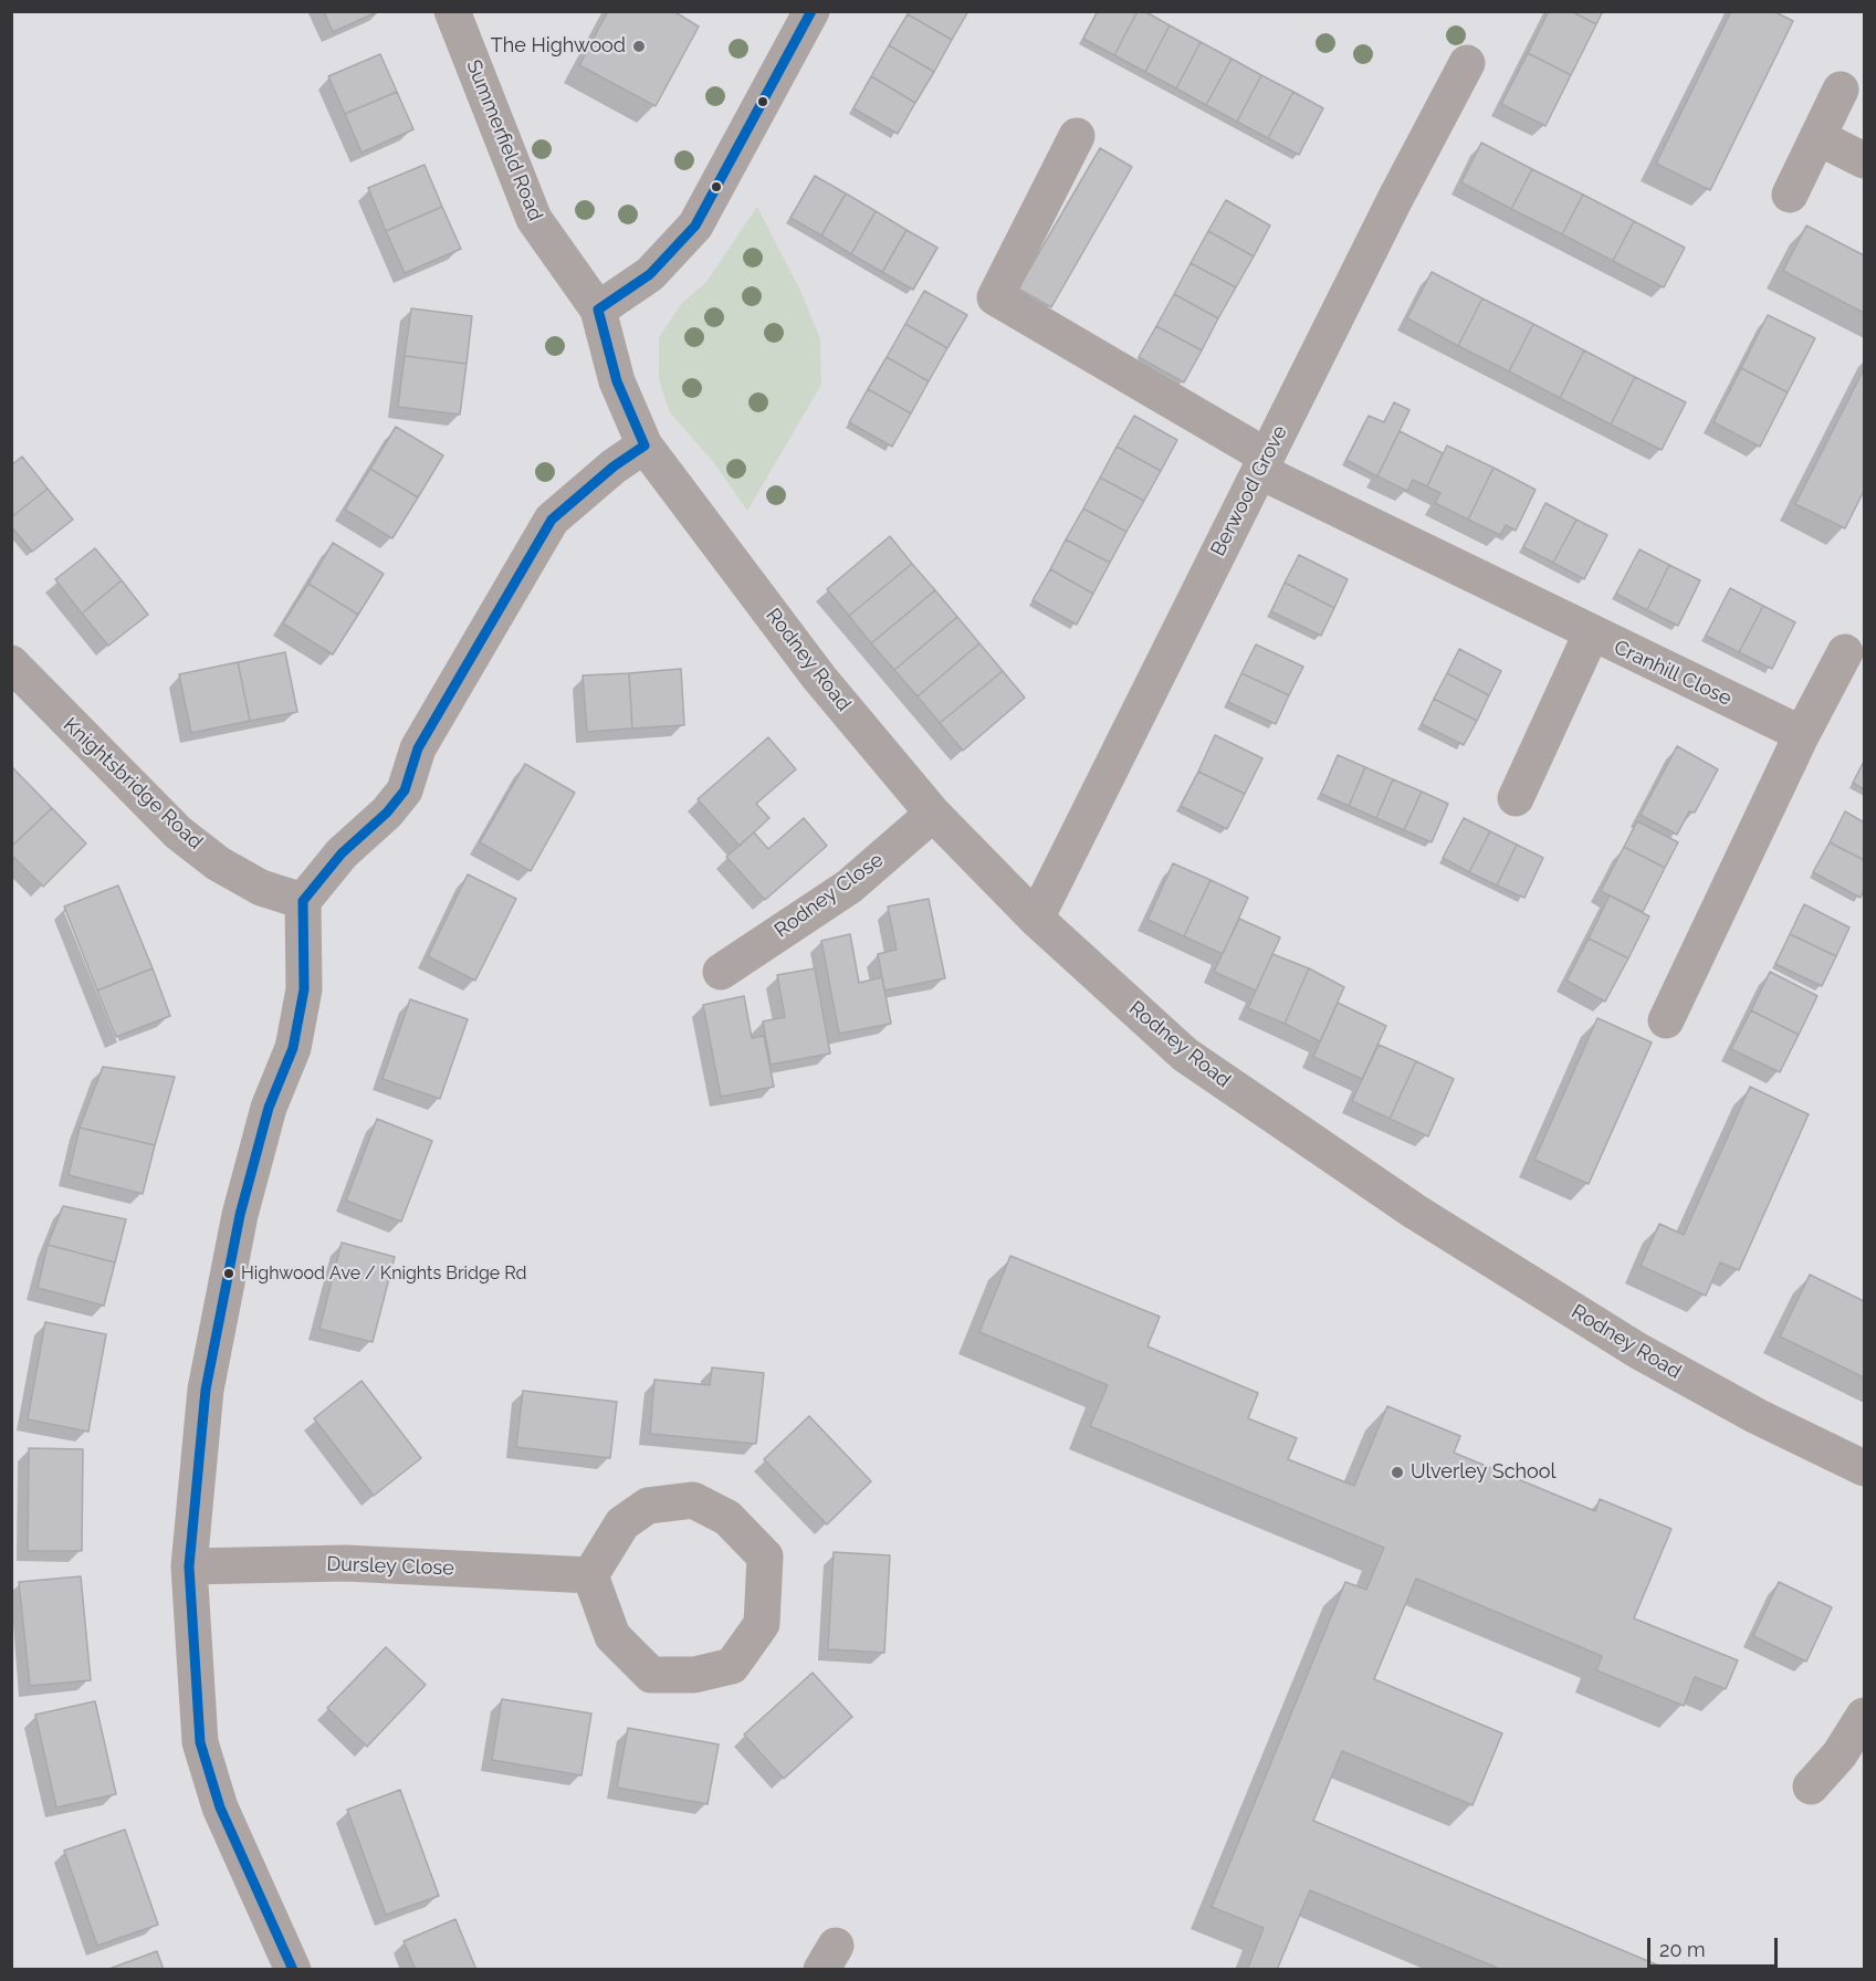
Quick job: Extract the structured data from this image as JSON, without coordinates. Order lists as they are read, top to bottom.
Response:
{
  "streets": {
    "street": [
      "Summerfield Road",
      "Berwood Grove",
      "Rodney Road",
      "Cranhill Close",
      "Knightsbridge Road",
      "Rodney Close",
      "Dursley Close"
    ]
  },
  "crossings": [
    ["Summerfield Road", "Rodney Road"],
    ["Berwood Grove", "Rodney Road"],
    ["Berwood Grove", "Cranhill Close"],
    ["Rodney Road", "Rodney Close"]
  ],
  "places": ["The Highwood", "Highwood Ave / Knights Bridge Rd", "Ulverley School"],
  "scale_bar": "20 m"
}
